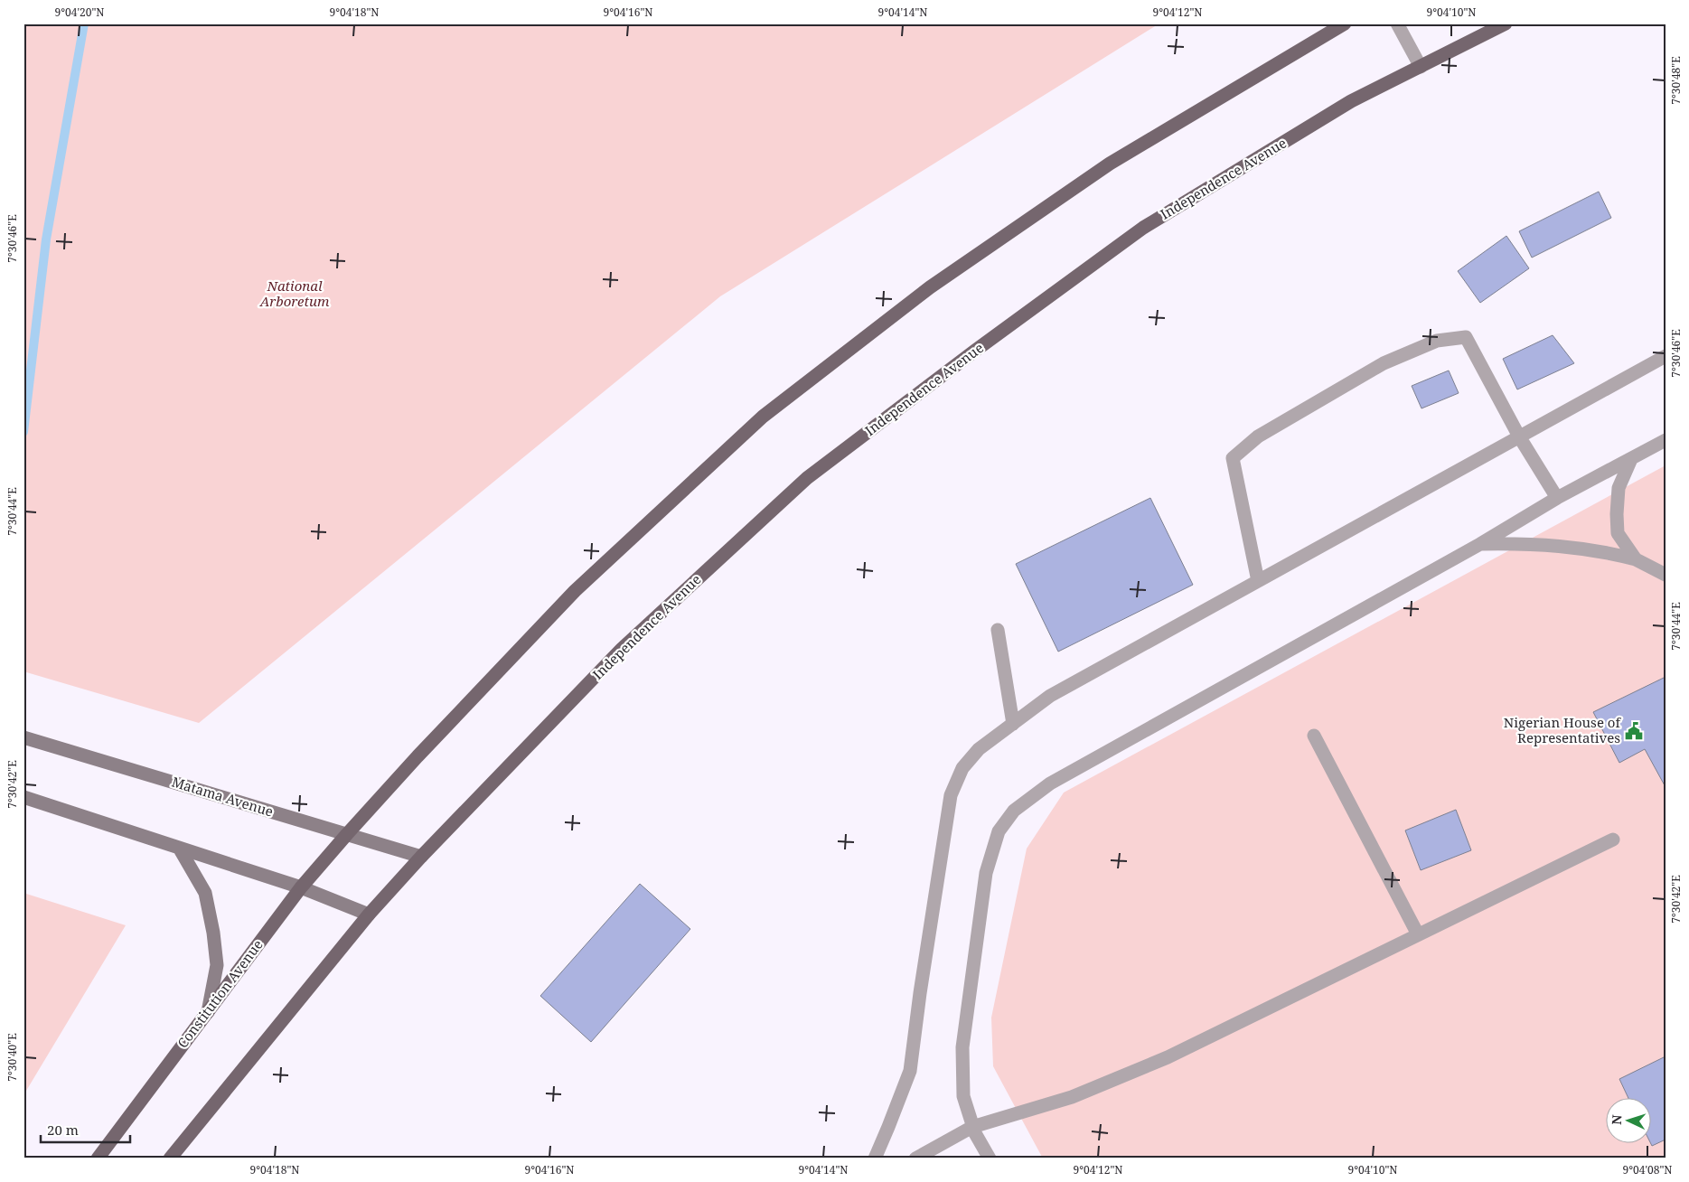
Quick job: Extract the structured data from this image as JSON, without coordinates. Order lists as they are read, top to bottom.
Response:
{
  "streets": {
    "main road": ["Independence Avenue", "Matama Avenue", "Constitution Avenue"]
  },
  "crossings": [
    ["Independence Avenue", "Matama Avenue"],
    ["Matama Avenue", "Constitution Avenue"]
  ],
  "parks": ["National Arboretum"],
  "places": {
    "public building": ["Nigerian House of Representatives"]
  },
  "scale_bar": "20 m",
  "north": "left",
  "coordinates": [
    "9°04'20\"N",
    "9°04'18\"N",
    "9°04'16\"N",
    "9°04'14\"N",
    "9°04'12\"N",
    "9°04'10\"N",
    "7°30'48\"E",
    "7°30'46\"E",
    "7°30'44\"E",
    "7°30'42\"E",
    "7°30'40\"E",
    "9°04'08\"N"
  ]
}
